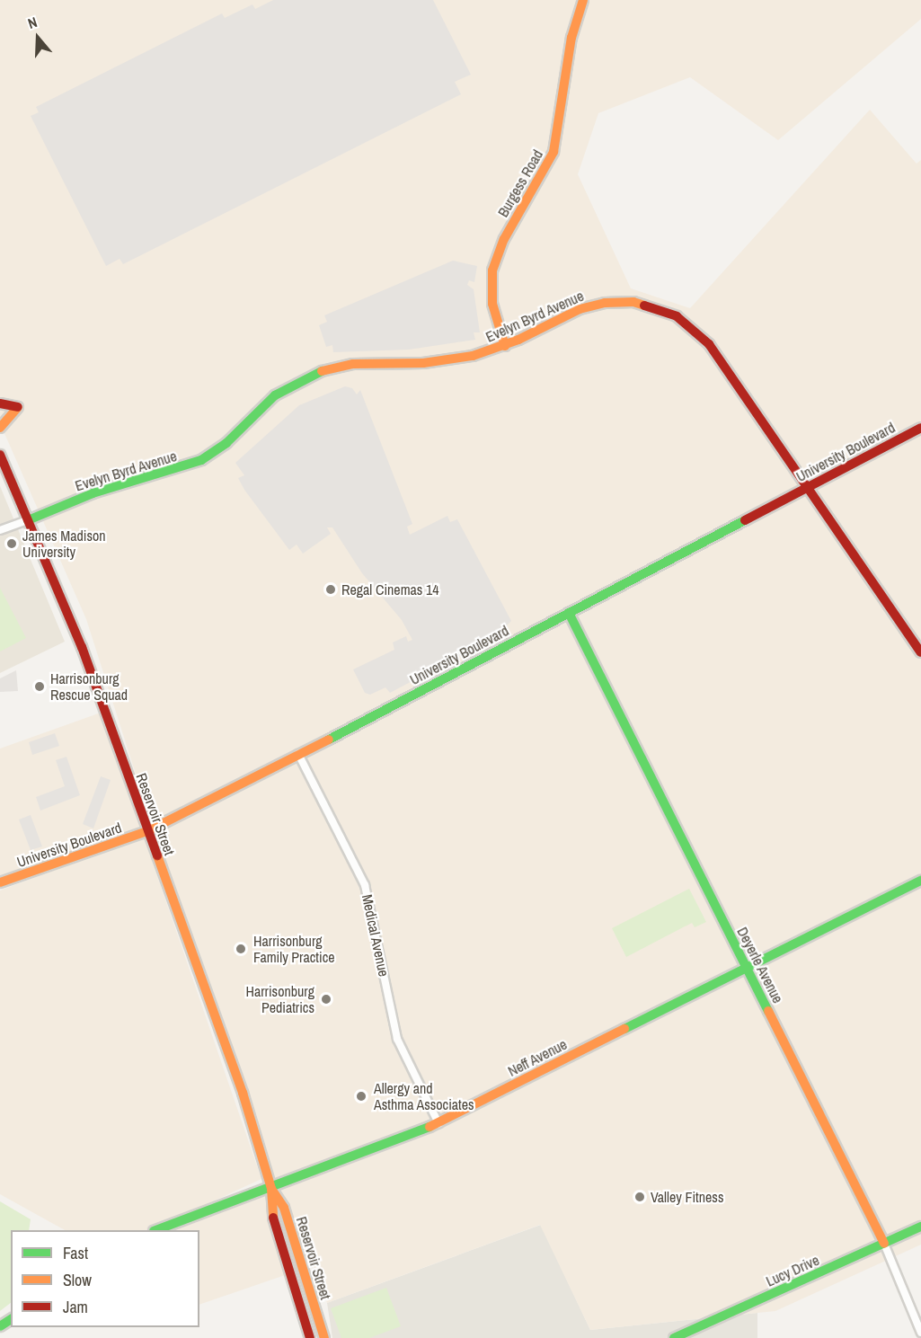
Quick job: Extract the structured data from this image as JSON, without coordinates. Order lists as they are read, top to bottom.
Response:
{
  "streets": {
    "street": [
      "Burgess Road",
      "Evelyn Byrd Avenue",
      "University Boulevard",
      "Reservoir Street",
      "Medical Avenue",
      "Deyerle Avenue",
      "Neff Avenue",
      "Lucy Drive"
    ]
  },
  "crossings": [
    ["Burgess Road", "Evelyn Byrd Avenue"],
    ["Evelyn Byrd Avenue", "University Boulevard"],
    ["Evelyn Byrd Avenue", "Reservoir Street"],
    ["University Boulevard", "Reservoir Street"],
    ["University Boulevard", "Medical Avenue"],
    ["University Boulevard", "Deyerle Avenue"],
    ["Reservoir Street", "Neff Avenue"],
    ["Medical Avenue", "Neff Avenue"],
    ["Deyerle Avenue", "Neff Avenue"],
    ["Deyerle Avenue", "Lucy Drive"]
  ],
  "places": [
    "James Madison University",
    "Regal Cinemas 14",
    "Harrisonburg Rescue Squad",
    "Harrisonburg Family Practice",
    "Harrisonburg Pediatrics",
    "Allergy and Asthma Associates",
    "Valley Fitness"
  ],
  "legend": ["Fast", "Slow", "Jam"],
  "north": "top"
}
